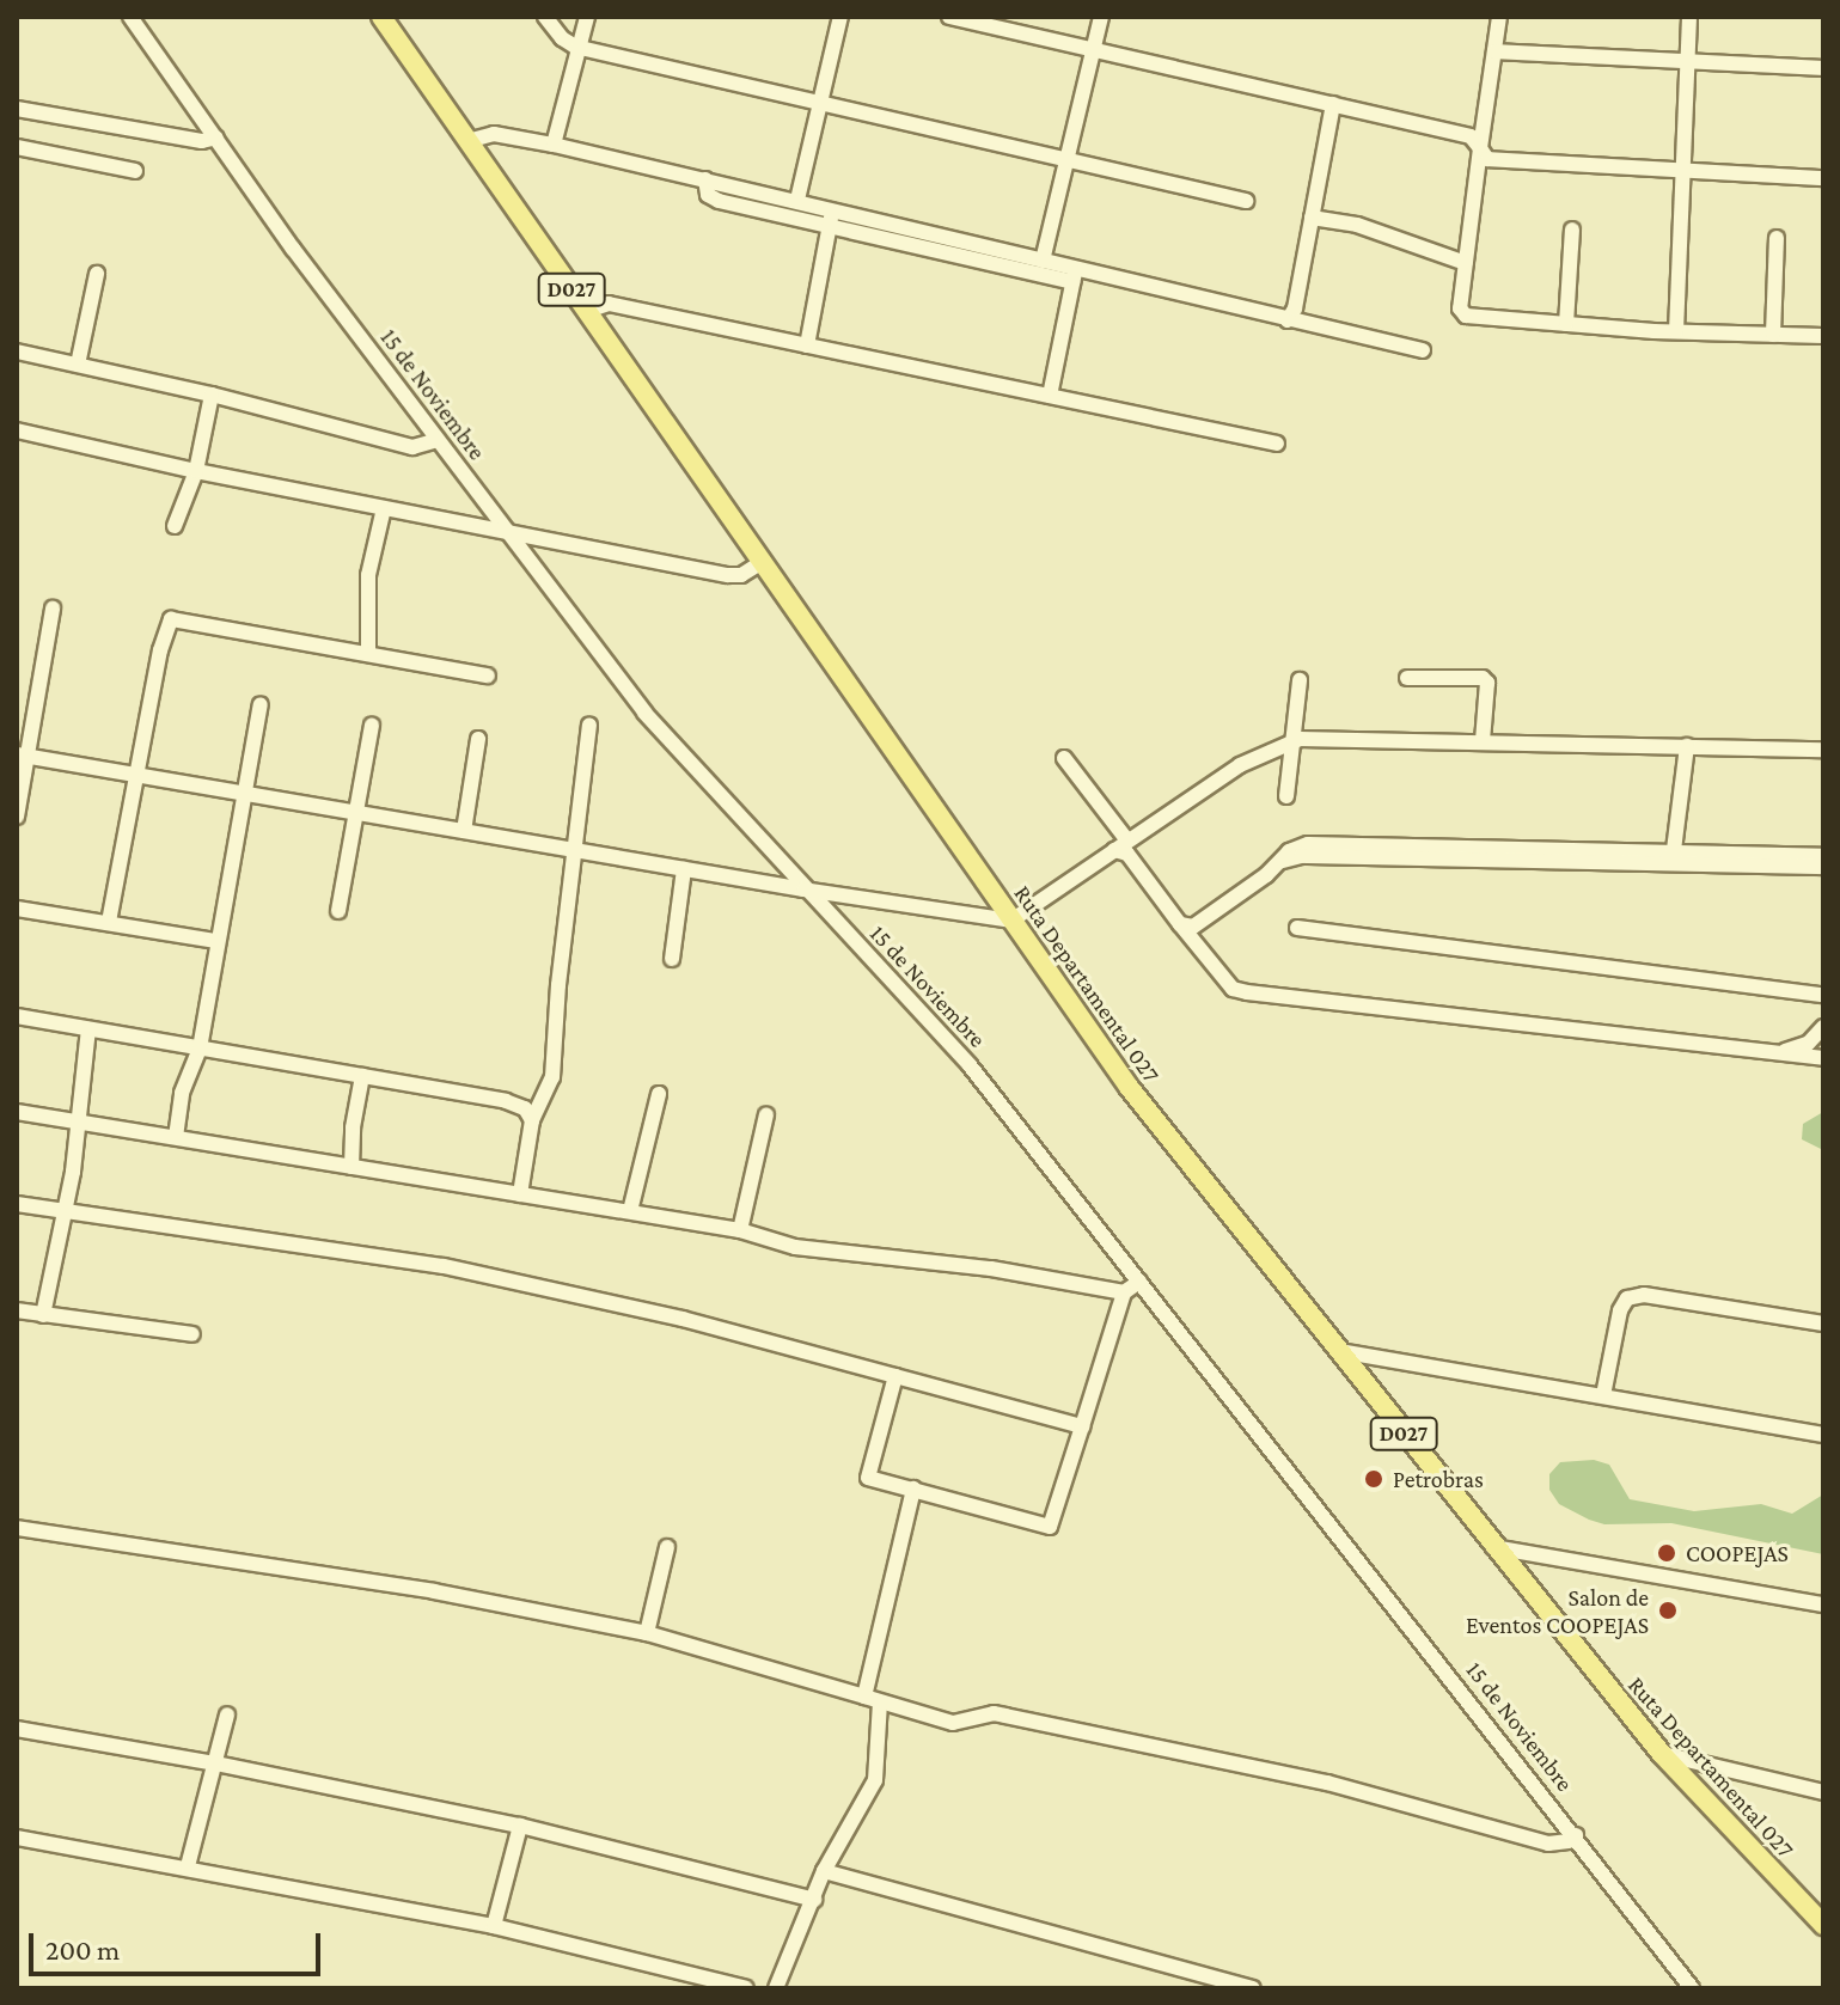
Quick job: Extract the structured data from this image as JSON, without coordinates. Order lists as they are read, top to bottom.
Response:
{
  "streets": {
    "main road": ["D027", "Ruta Departamental 027"],
    "street": ["15 de Noviembre"]
  },
  "places": ["Petrobras", "COOPEJAS", "Salon de Eventos COOPEJAS"],
  "scale_bar": "200 m"
}
